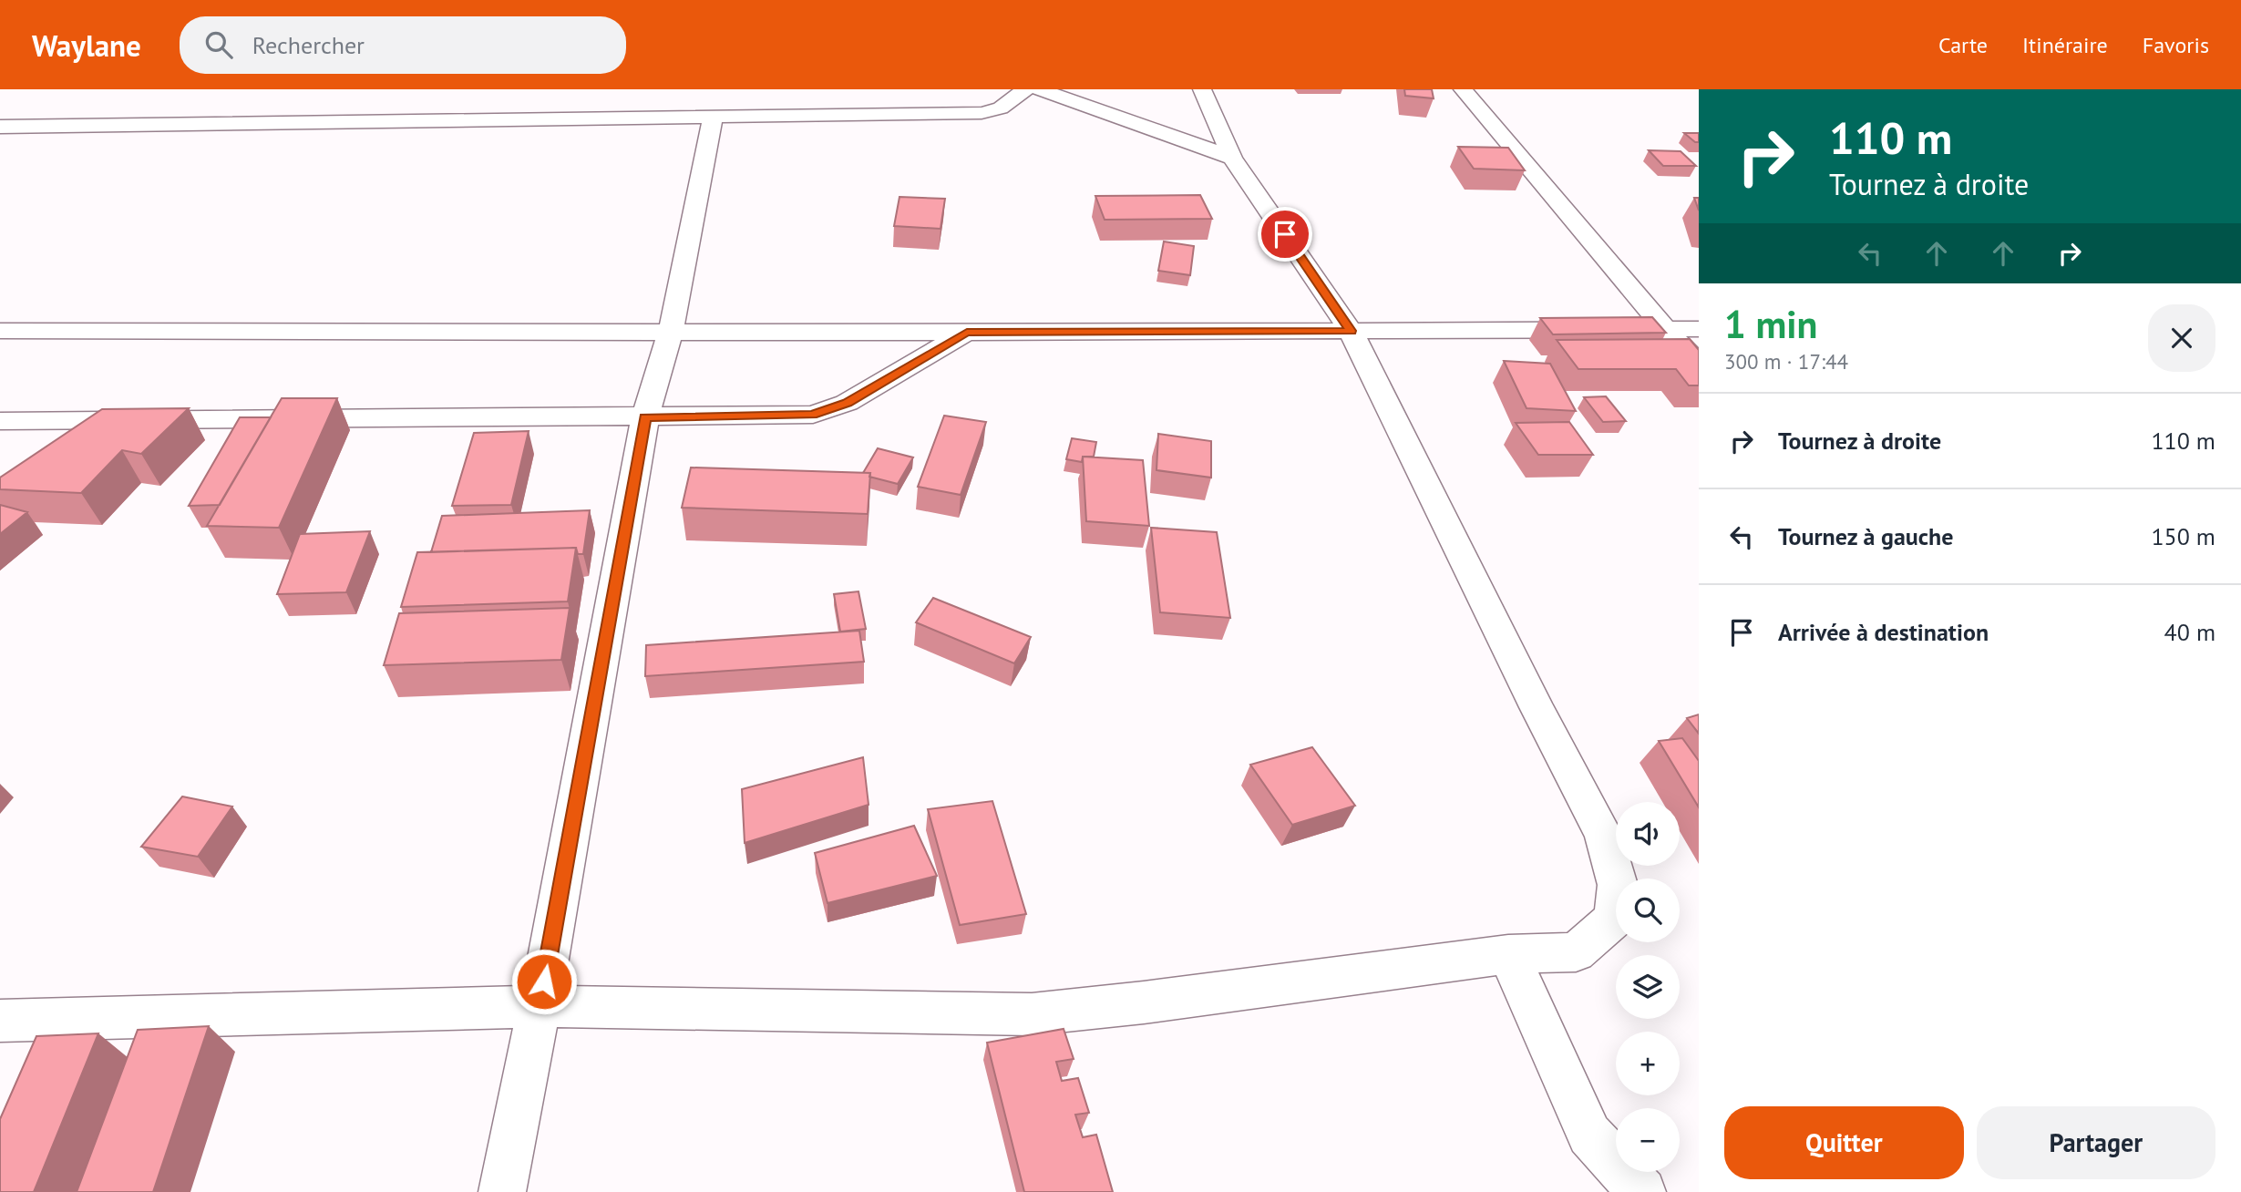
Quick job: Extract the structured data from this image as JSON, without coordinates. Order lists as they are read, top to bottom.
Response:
{
  "page": {
    "header": "Waylane",
    "search": "Rechercher",
    "nav": ["Carte", "Itinéraire", "Favoris"],
    "turn": ["110 m", "Tournez à droite"],
    "heading": ["1 min", "300 m · 17:44"],
    "list": [
      {
        "name": "Tournez à droite",
        "value": "110 m"
      },
      {
        "name": "Tournez à gauche",
        "value": "150 m"
      },
      {
        "name": "Arrivée à destination",
        "value": "40 m"
      }
    ],
    "map_buttons": ["+", "−"],
    "buttons": ["Quitter", "Partager"]
  }
}
